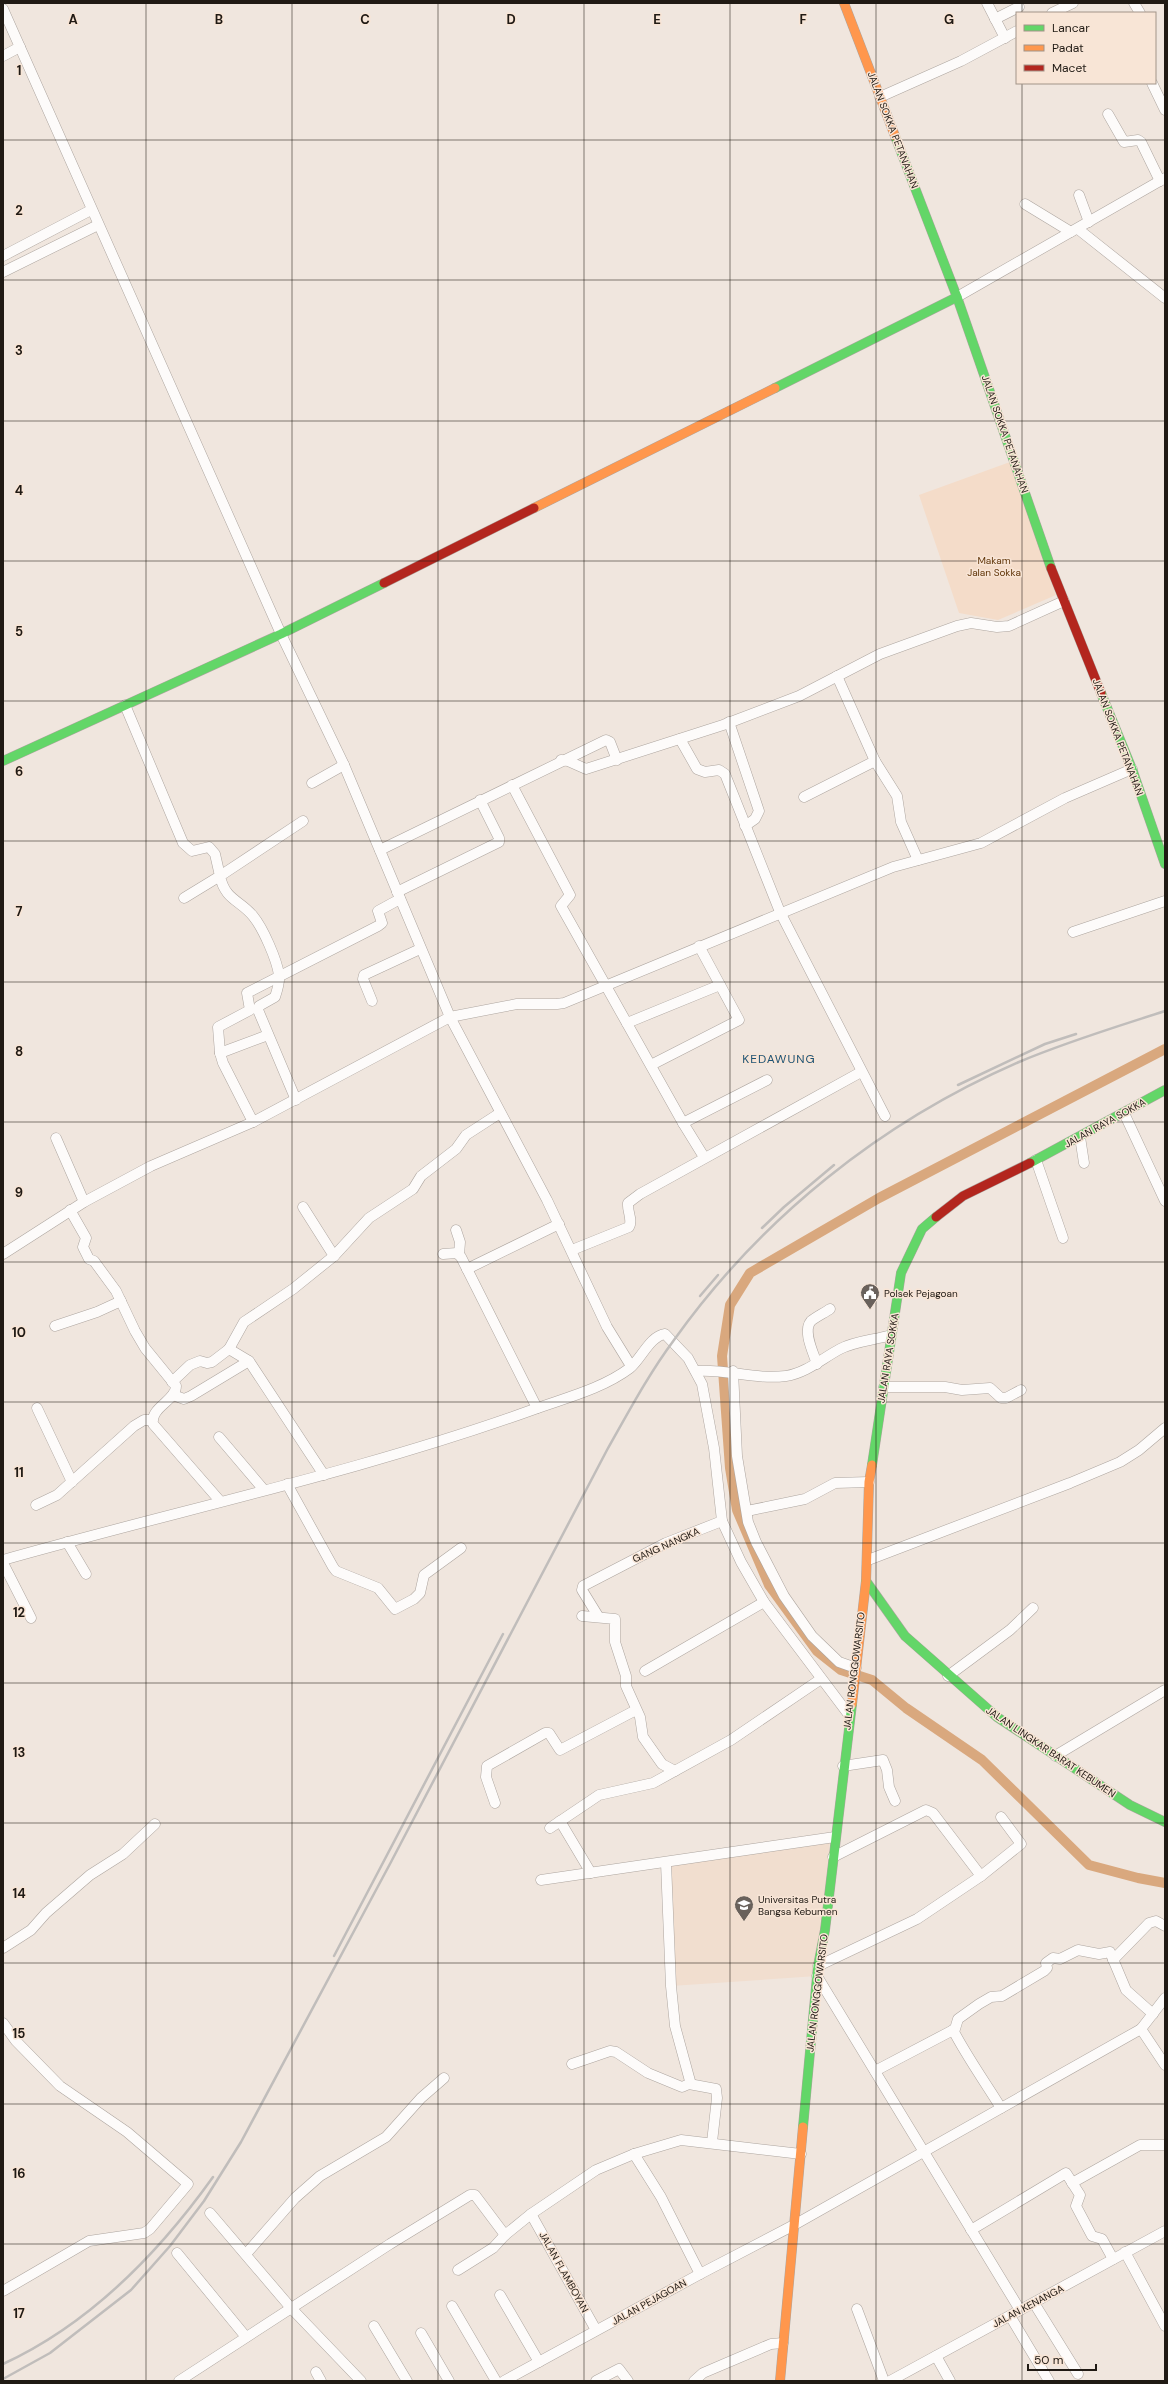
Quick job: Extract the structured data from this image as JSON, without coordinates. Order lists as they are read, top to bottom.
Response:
{
  "streets": {
    "street": [
      "JALAN SOKKA PETANAHAN",
      "JALAN RAYA SOKKA",
      "GANG NANGKA",
      "JALAN RONGGOWARSITO",
      "JALAN LINGKAR BARAT KEBUMEN",
      "JALAN FLAMBOYAN",
      "JALAN PEJAGOAN",
      "JALAN KENANGA"
    ]
  },
  "crossings": [
    ["JALAN RAYA SOKKA", "JALAN RONGGOWARSITO"],
    ["JALAN RAYA SOKKA", "JALAN LINGKAR BARAT KEBUMEN"],
    ["JALAN RONGGOWARSITO", "JALAN LINGKAR BARAT KEBUMEN"],
    ["JALAN RONGGOWARSITO", "JALAN PEJAGOAN"],
    ["JALAN FLAMBOYAN", "JALAN PEJAGOAN"]
  ],
  "districts": ["KEDAWUNG"],
  "parks": ["Makam Jalan Sokka"],
  "places": {
    "public building": ["Polsek Pejagoan"],
    "school or university": ["Universitas Putra Bangsa Kebumen"]
  },
  "legend": ["Lancar", "Padat", "Macet"],
  "scale_bar": "50 m",
  "grid": {
    "columns": [
      "A",
      "B",
      "C",
      "D",
      "E",
      "F",
      "G"
    ],
    "rows": [
      "1",
      "2",
      "3",
      "4",
      "5",
      "6",
      "7",
      "8",
      "9",
      "10",
      "11",
      "12",
      "13",
      "14",
      "15",
      "16",
      "17"
    ]
  }
}
